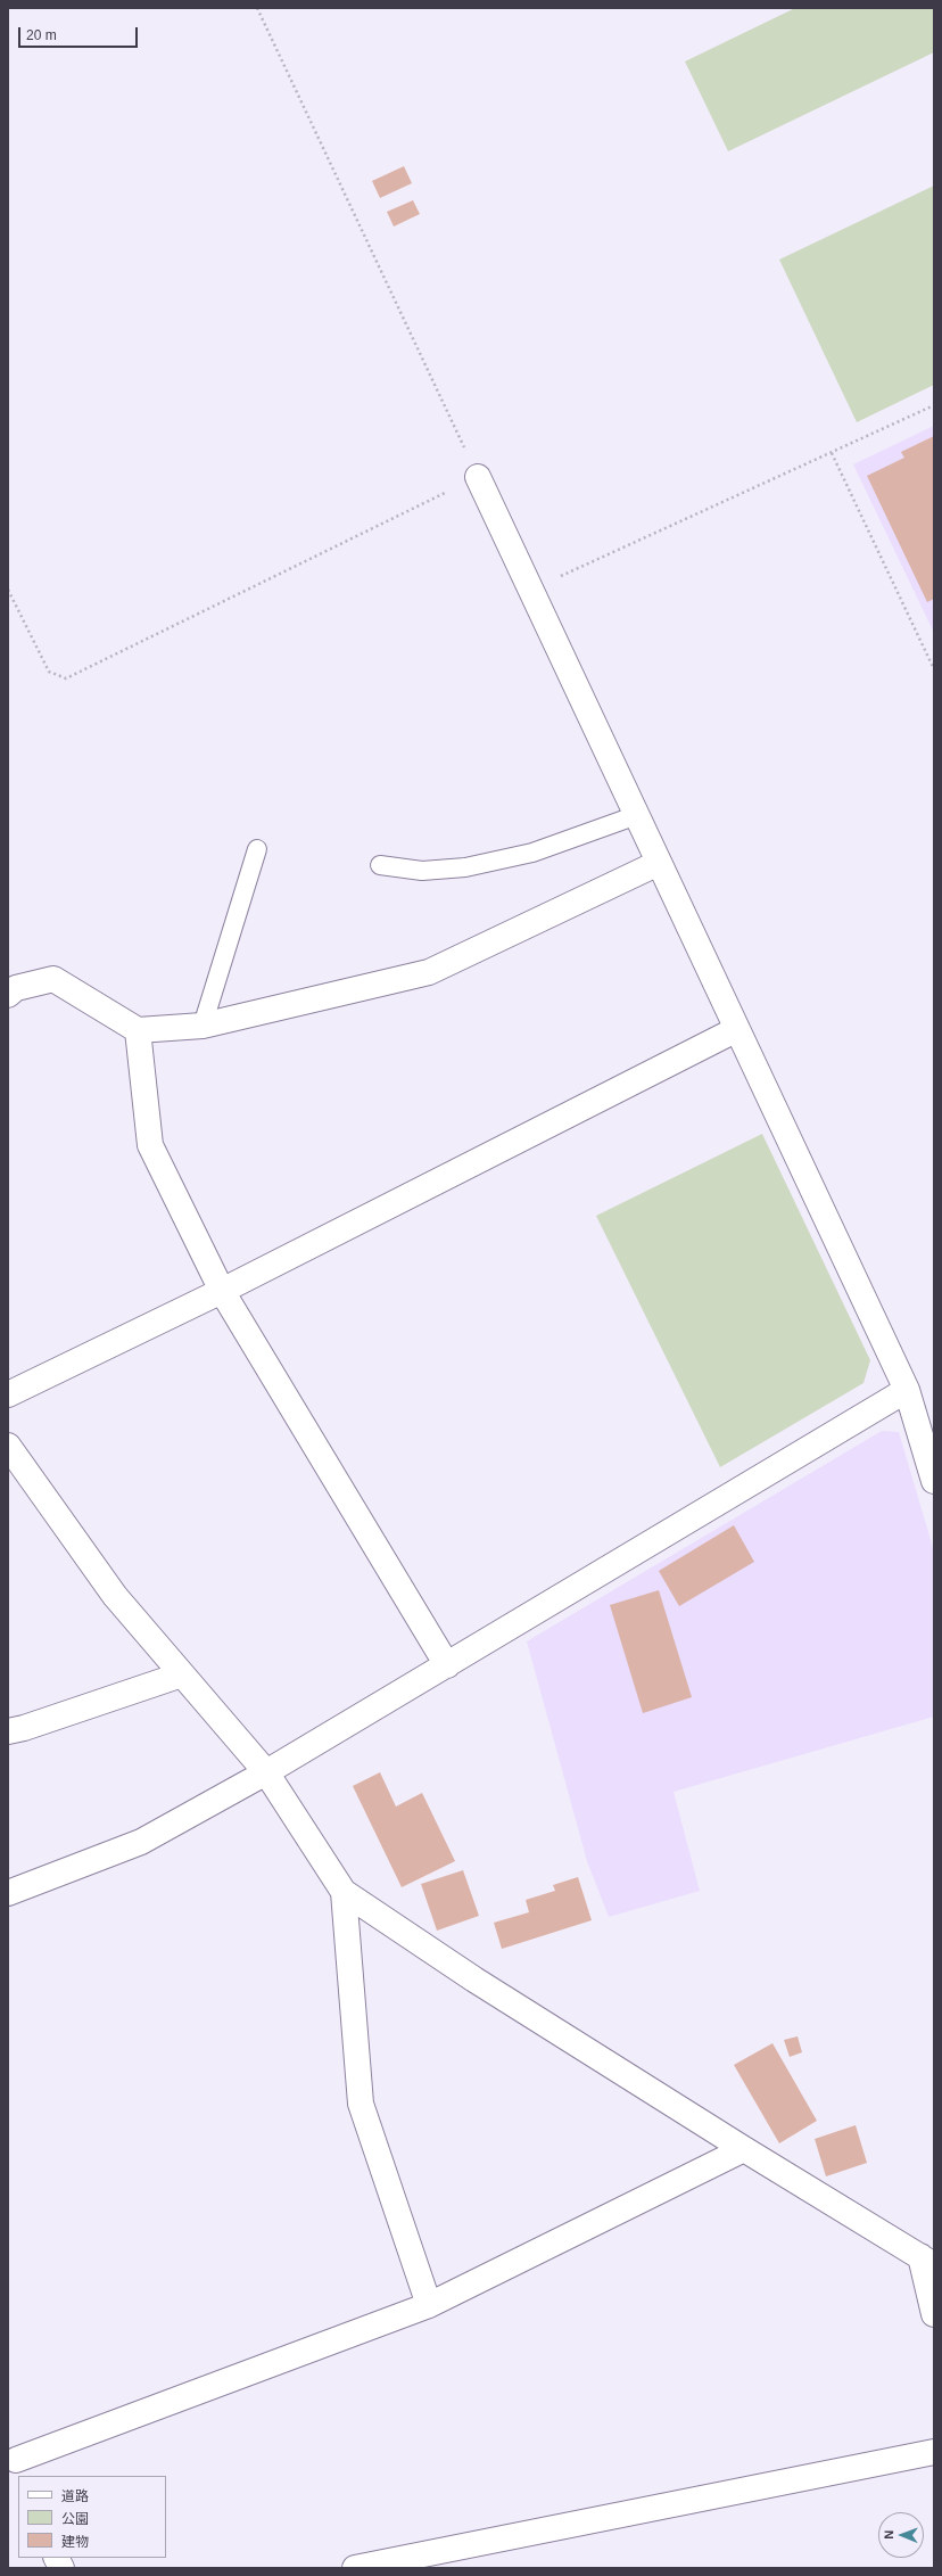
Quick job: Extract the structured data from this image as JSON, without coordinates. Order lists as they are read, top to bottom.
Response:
{
  "legend": ["道路", "公園", "建物"],
  "scale_bar": "20 m",
  "north": "left"
}
